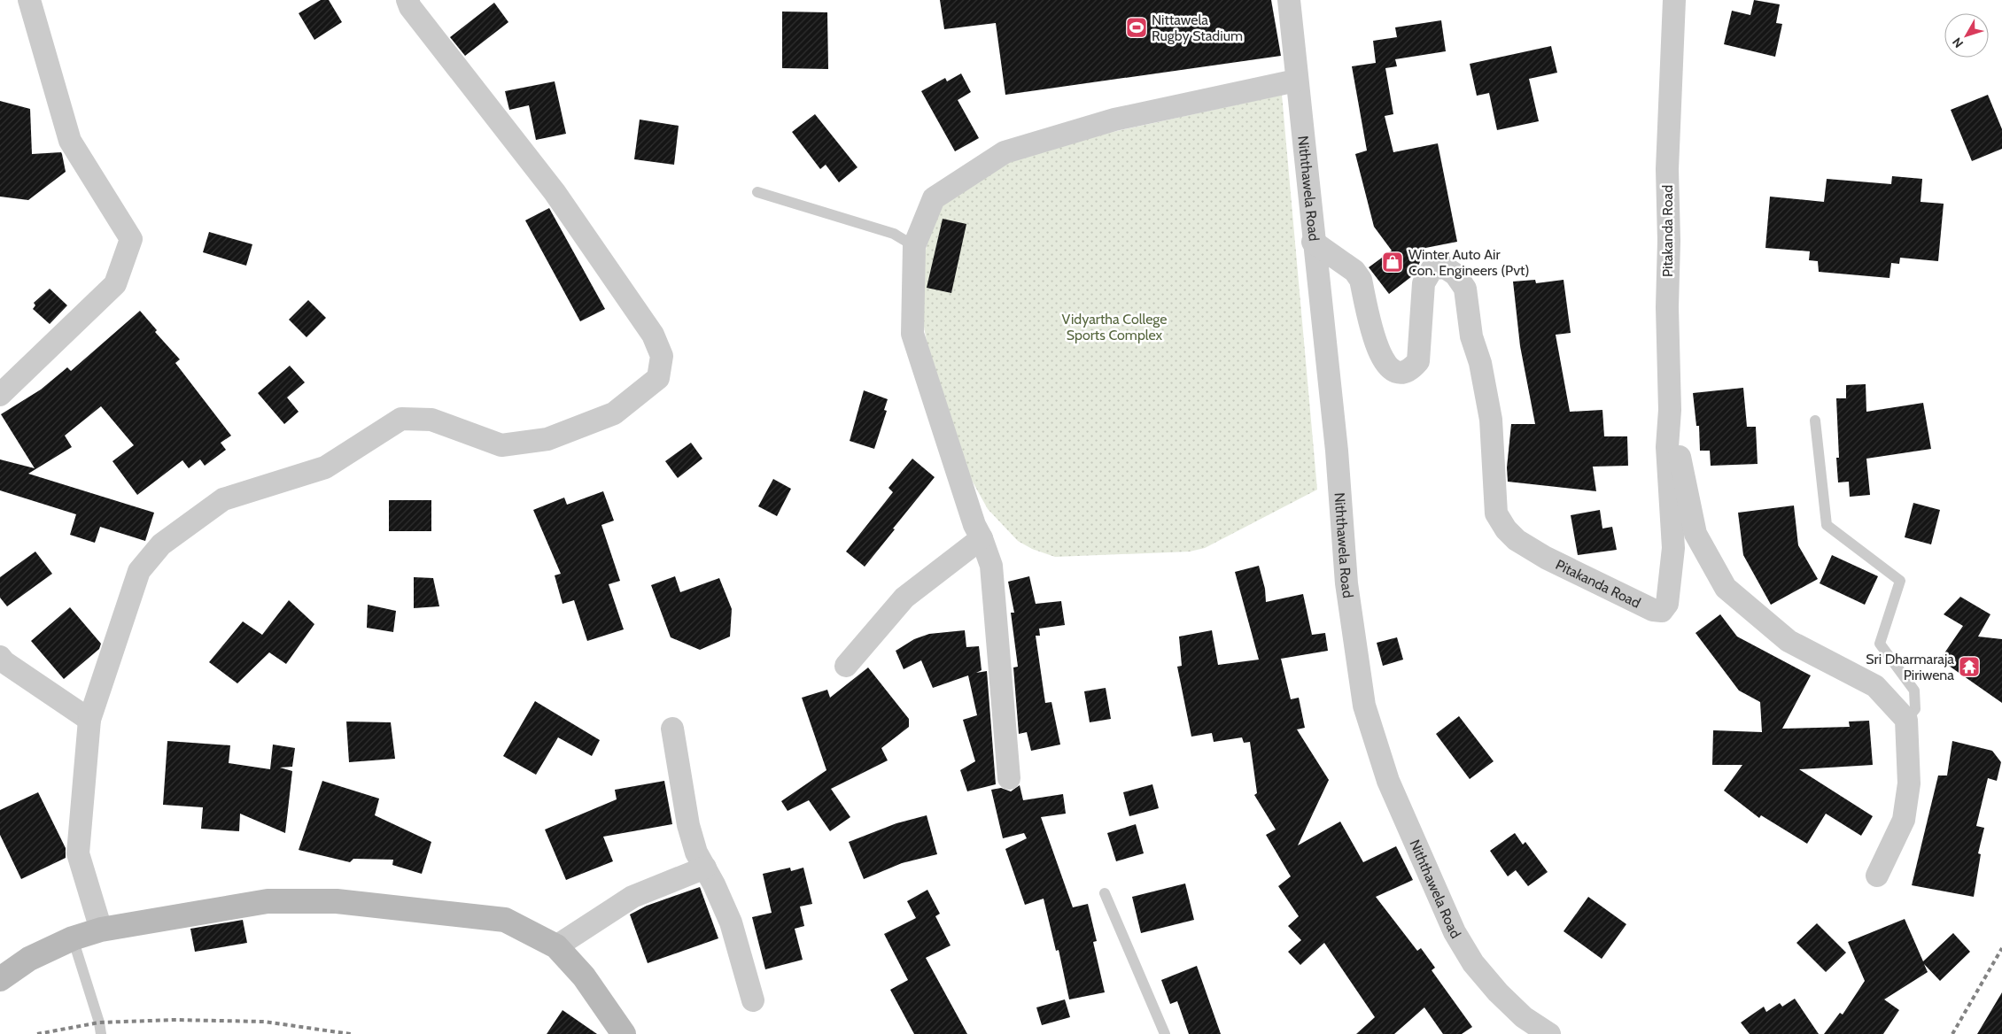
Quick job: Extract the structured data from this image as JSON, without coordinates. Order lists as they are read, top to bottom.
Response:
{
  "streets": {
    "street": ["Niththawela Road", "Pitakanda Road"]
  },
  "crossings": [
    ["Niththawela Road", "Pitakanda Road"]
  ],
  "parks": ["Vidyartha College Sports Complex"],
  "places": {
    "sports": ["Nittawela Rugby Stadium"],
    "shop": ["Winter Auto Air Con. Engineers (Pvt)"],
    "temple": ["Sri Dharmaraja Piriwena"]
  },
  "north": "bottom left"
}
